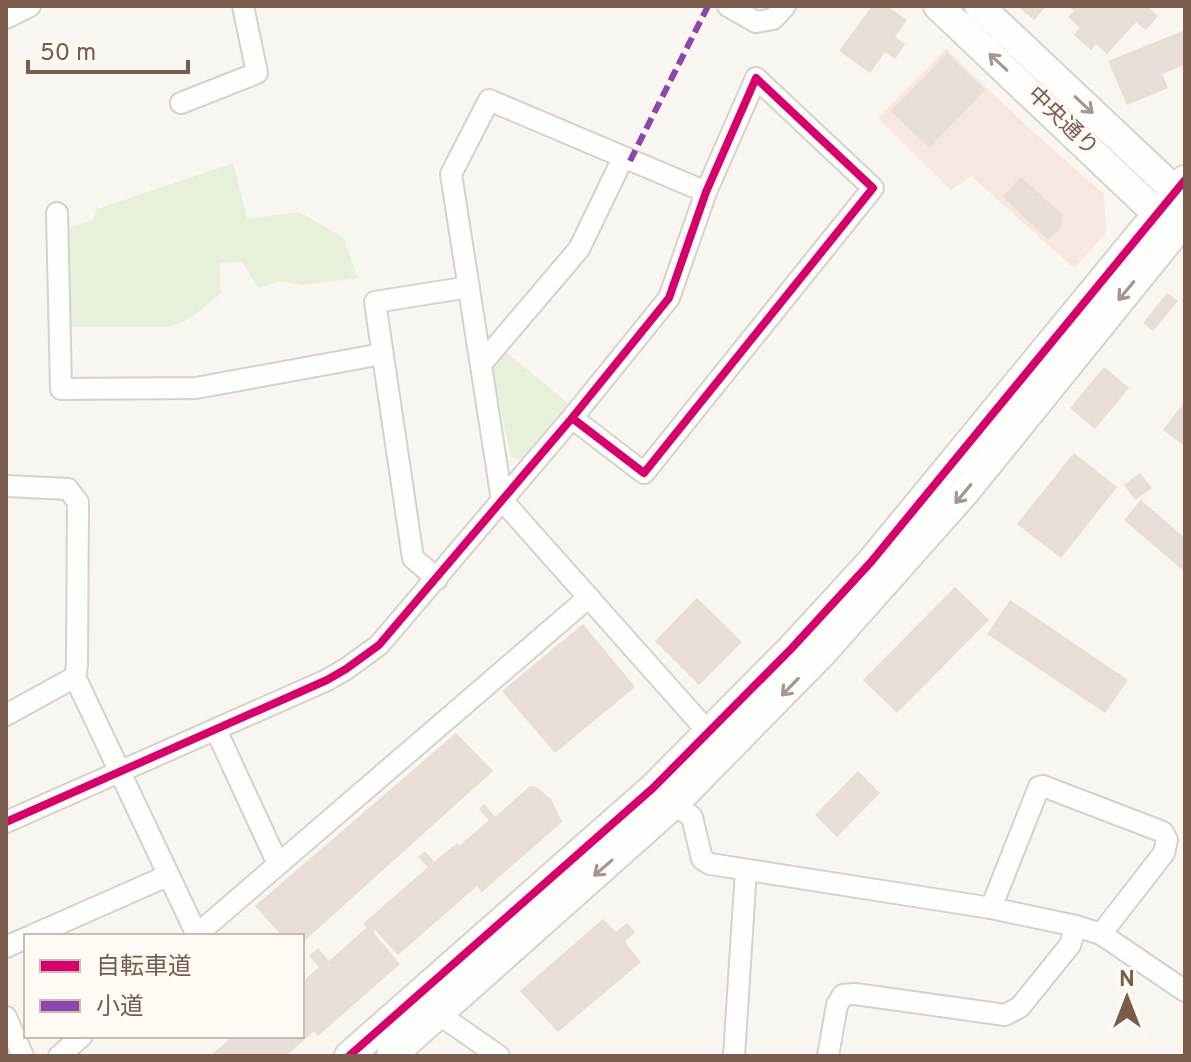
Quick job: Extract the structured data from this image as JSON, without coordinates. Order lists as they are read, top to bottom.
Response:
{
  "streets": {
    "street": ["中央通り"]
  },
  "legend": ["自転車道", "小道"],
  "scale_bar": "50 m",
  "north": "top"
}
